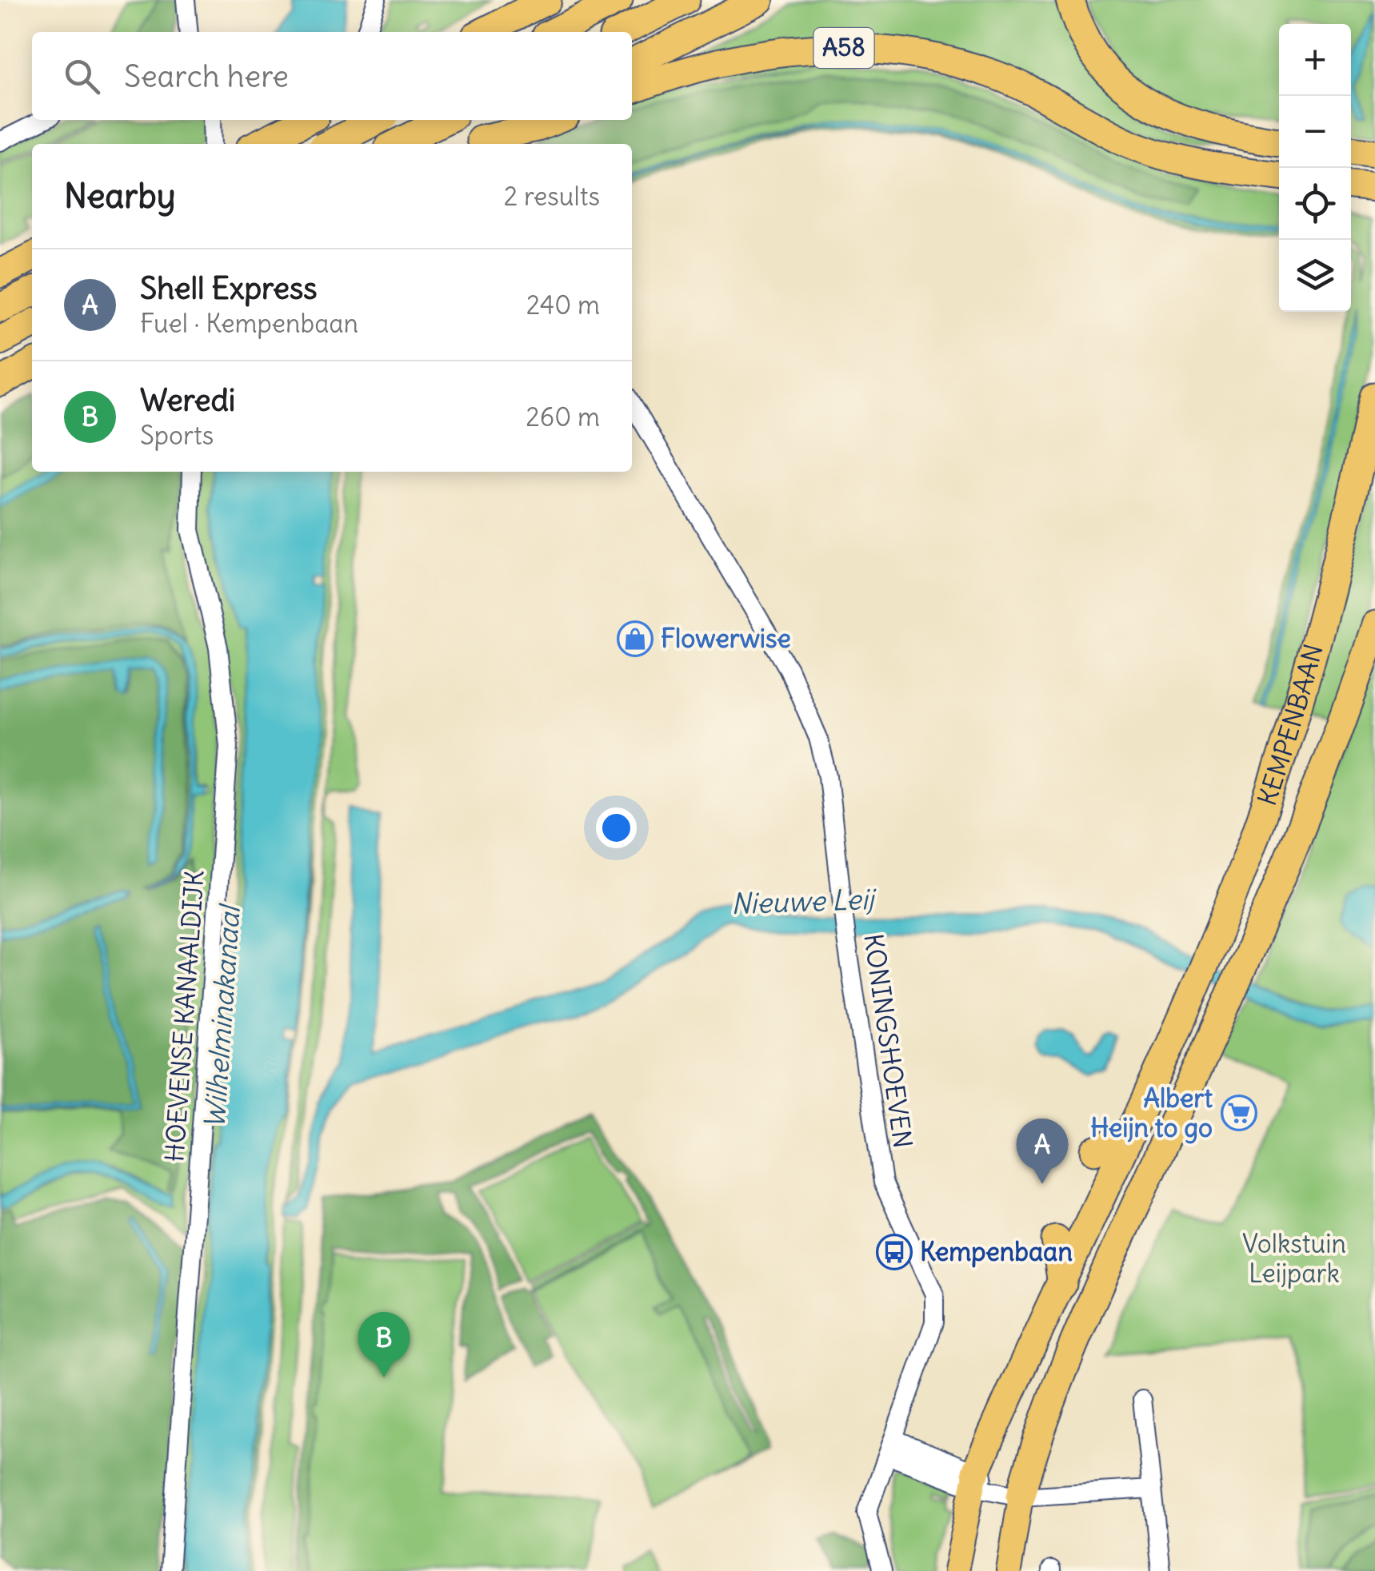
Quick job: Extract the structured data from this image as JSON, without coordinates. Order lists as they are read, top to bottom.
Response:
{
  "streets": {
    "highway": ["A58", "KEMPENBAAN"],
    "street": ["HOEVENSE KANAALDIJK", "KONINGSHOEVEN"]
  },
  "water": ["Nieuwe Leij", "Wilhelminakanaal"],
  "parks": ["Volkstuin Leijpark"],
  "places": {
    "shop": ["Flowerwise"],
    "supermarket": ["Albert Heijn to go"],
    "bus stop": ["Kempenbaan"]
  },
  "page": {
    "map_buttons": ["+", "−"],
    "search": "Search here",
    "heading": ["Nearby", "2 results"],
    "list": [
      {
        "mark": "A",
        "name": "Shell Express",
        "note": "Fuel · Kempenbaan",
        "value": "240 m"
      },
      {
        "mark": "B",
        "name": "Weredi",
        "note": "Sports",
        "value": "260 m"
      }
    ],
    "pins": ["A", "B"]
  }
}
